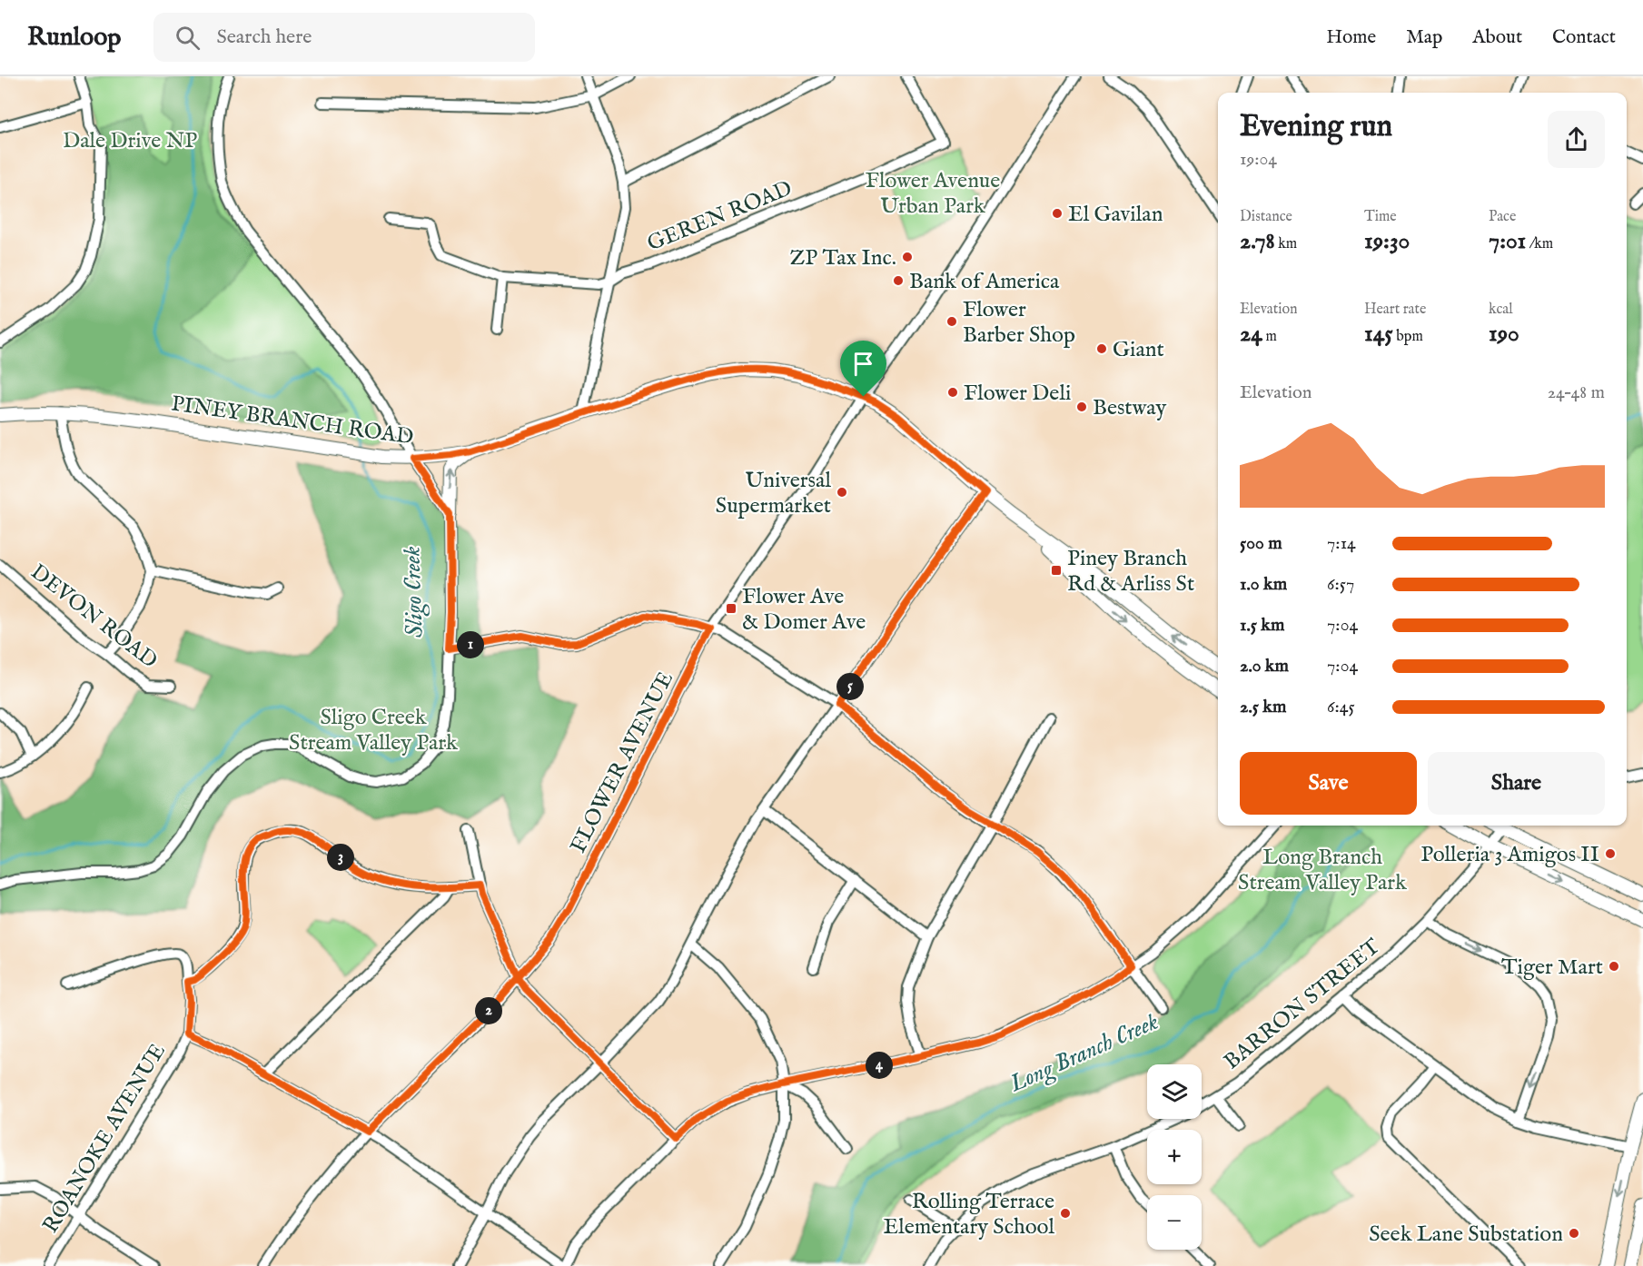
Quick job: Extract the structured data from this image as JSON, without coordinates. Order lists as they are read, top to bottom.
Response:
{
  "streets": {
    "main road": ["PINEY BRANCH ROAD"],
    "street": [
      "GEREN ROAD",
      "DEVON ROAD",
      "FLOWER AVENUE",
      "BARRON STREET",
      "ROANOKE AVENUE"
    ]
  },
  "crossings": [
    ["PINEY BRANCH ROAD", "FLOWER AVENUE"]
  ],
  "water": ["Sligo Creek", "Long Branch Creek"],
  "parks": [
    "Dale Drive NP",
    "Flower Avenue Urban Park",
    "Sligo Creek Stream Valley Park",
    "Long Branch Stream Valley Park"
  ],
  "places": {
    "other": [
      "El Gavilan",
      "ZP Tax Inc.",
      "Bank of America",
      "Flower Barber Shop",
      "Giant",
      "Flower Deli",
      "Bestway",
      "Universal Supermarket",
      "Polleria 3 Amigos II",
      "Tiger Mart",
      "Rolling Terrace Elementary School",
      "Seek Lane Substation"
    ],
    "transit": ["Piney Branch Rd & Arliss St", "Flower Ave & Domer Ave"]
  },
  "page": {
    "header": "Runloop",
    "search": "Search here",
    "nav": [
      "Home",
      "Map",
      "About",
      "Contact"
    ],
    "heading": ["Evening run", "19:04"],
    "stats": [
      ["Distance", "2.78 km"],
      ["Time", "19:30"],
      ["Pace", "7:01 /km"],
      ["Elevation", "24 m"],
      ["Heart rate", "145 bpm"],
      ["kcal", "190"]
    ],
    "chart": ["Elevation", "24–48 m"],
    "list": [
      {
        "name": "500 m",
        "note": "7:14"
      },
      {
        "name": "1.0 km",
        "note": "6:57"
      },
      {
        "name": "1.5 km",
        "note": "7:04"
      },
      {
        "name": "2.0 km",
        "note": "7:04"
      },
      {
        "name": "2.5 km",
        "note": "6:45"
      }
    ],
    "pins": [
      "1",
      "5",
      "3",
      "2",
      "4"
    ],
    "buttons": ["Save", "Share"],
    "map_buttons": ["+", "−"]
  }
}
